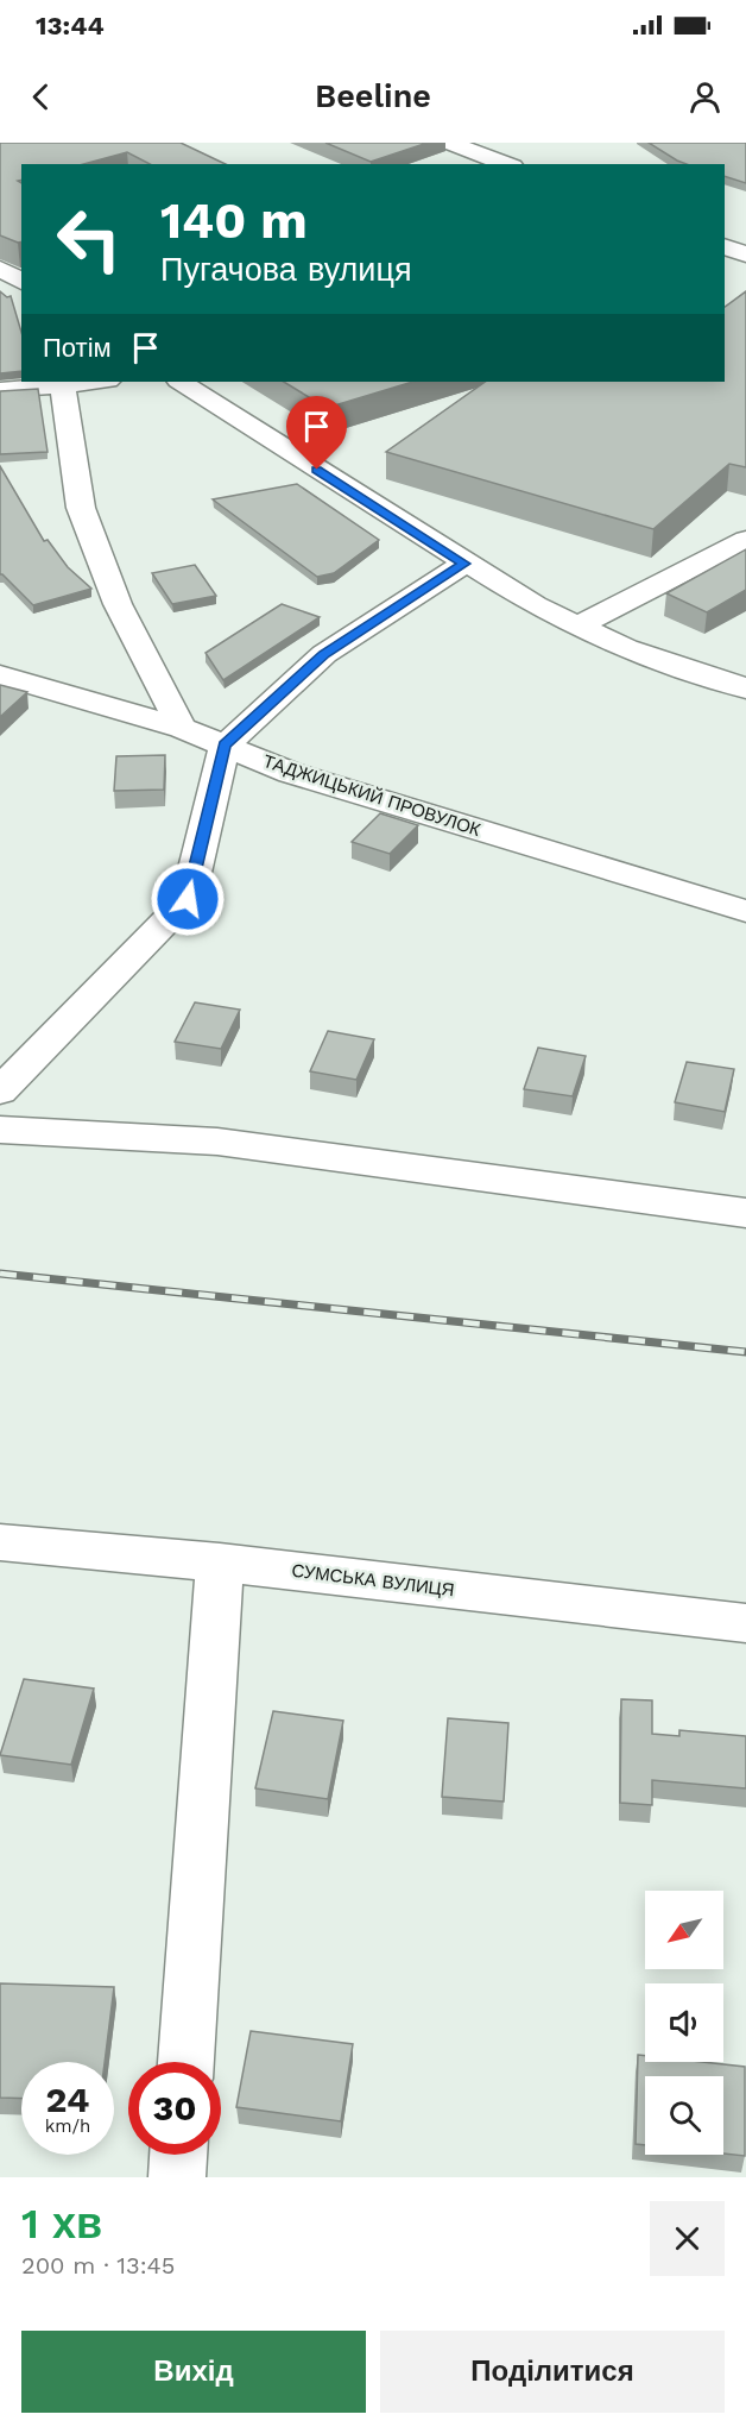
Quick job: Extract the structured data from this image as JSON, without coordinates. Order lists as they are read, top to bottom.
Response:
{
  "streets": {
    "street": ["ТАДЖИЦЬКИЙ ПРОВУЛОК", "СУМСЬКА ВУЛИЦЯ"]
  },
  "north": "bottom left",
  "page": {
    "status": "13:44",
    "header": "Beeline",
    "turn": ["140 m", "Пугачова вулиця"],
    "then": "Потім",
    "speed": "24 km/h",
    "limit": "30",
    "heading": ["1 хв", "200 m · 13:45"],
    "buttons": ["Вихід", "Поділитися"]
  }
}
